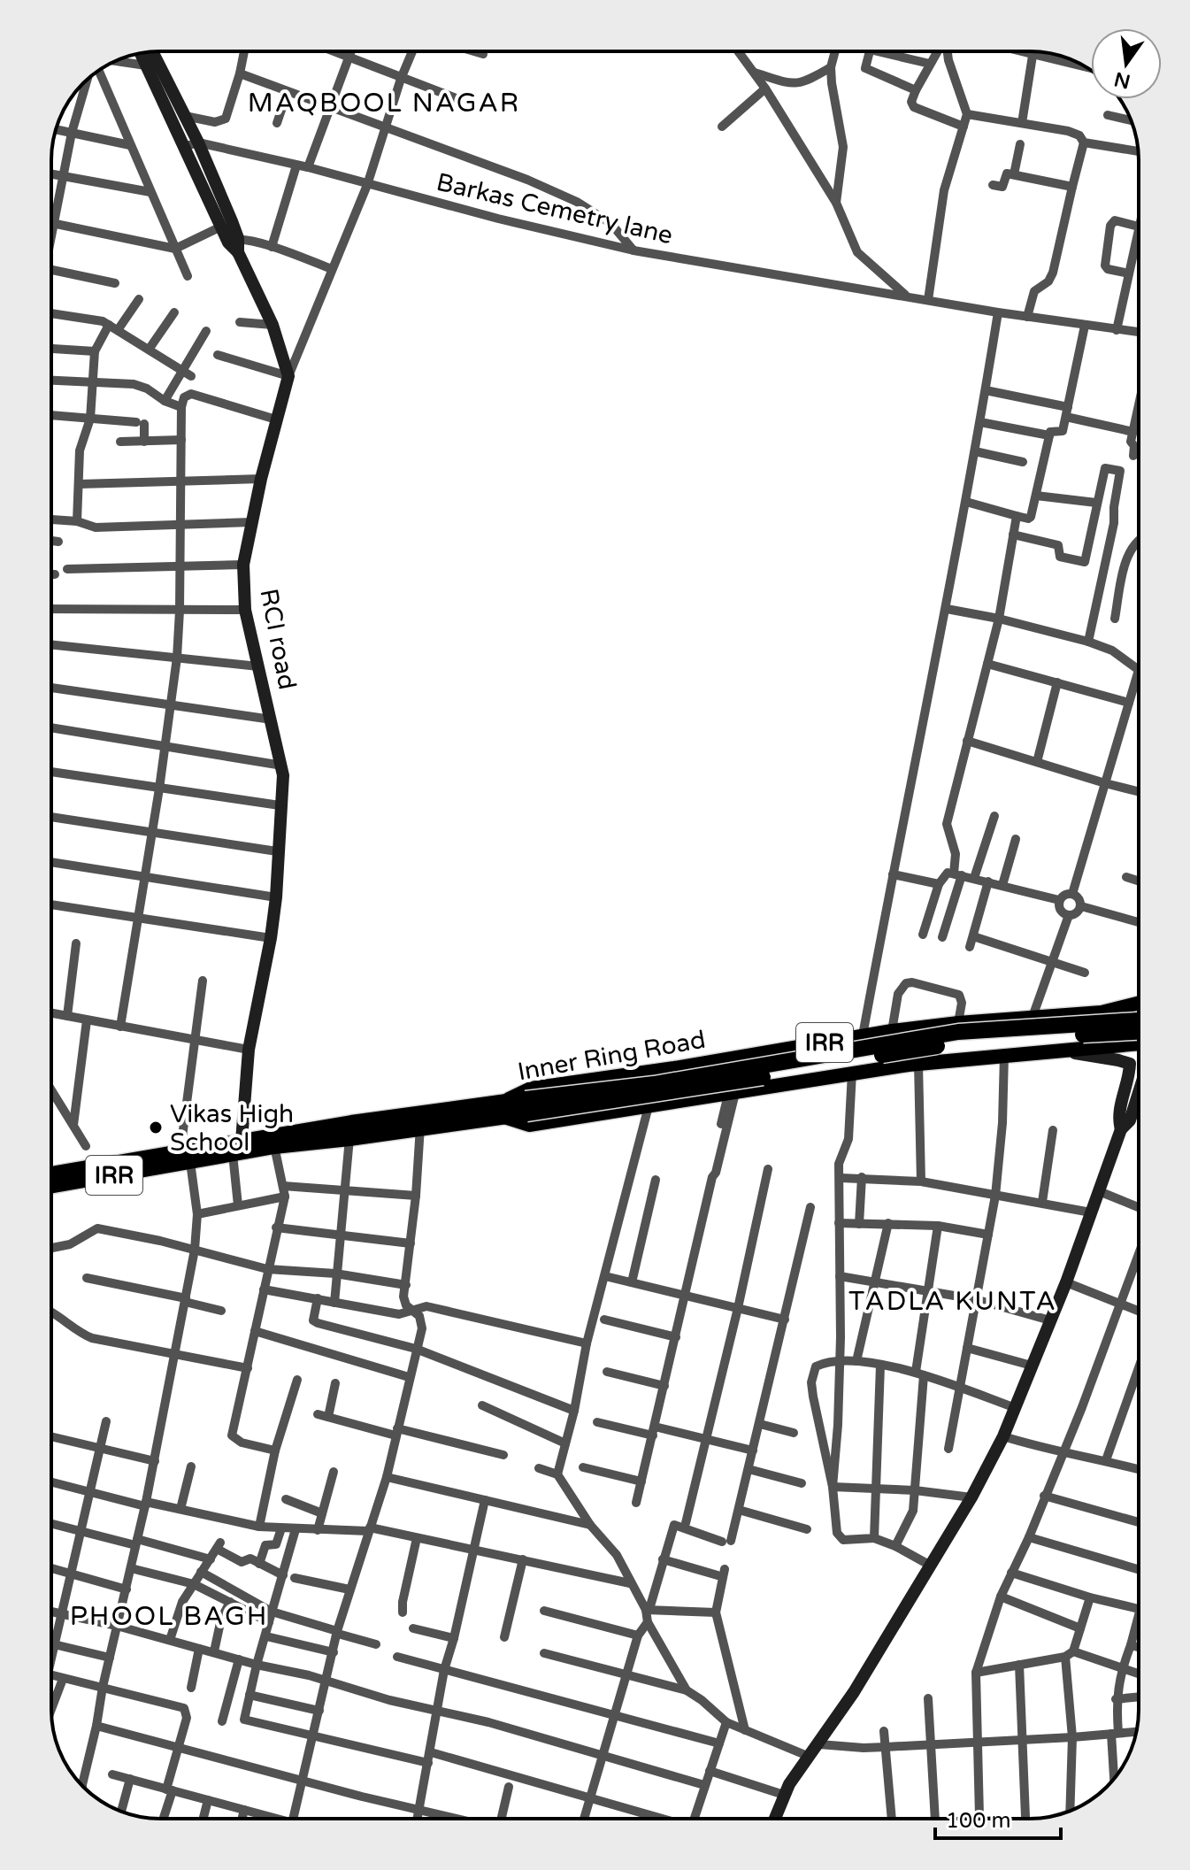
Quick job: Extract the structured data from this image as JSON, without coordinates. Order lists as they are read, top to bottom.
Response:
{
  "streets": {
    "highway": ["IRR", "Inner Ring Road"],
    "street": ["Barkas Cemetry lane", "RCI road"]
  },
  "crossings": [
    ["RCI road", "Inner Ring Road"],
    ["IRR", "Inner Ring Road"]
  ],
  "districts": ["MAQBOOL NAGAR", "TADLA KUNTA", "PHOOL BAGH"],
  "places": ["Vikas High School"],
  "scale_bar": "100 m",
  "north": "bottom"
}
